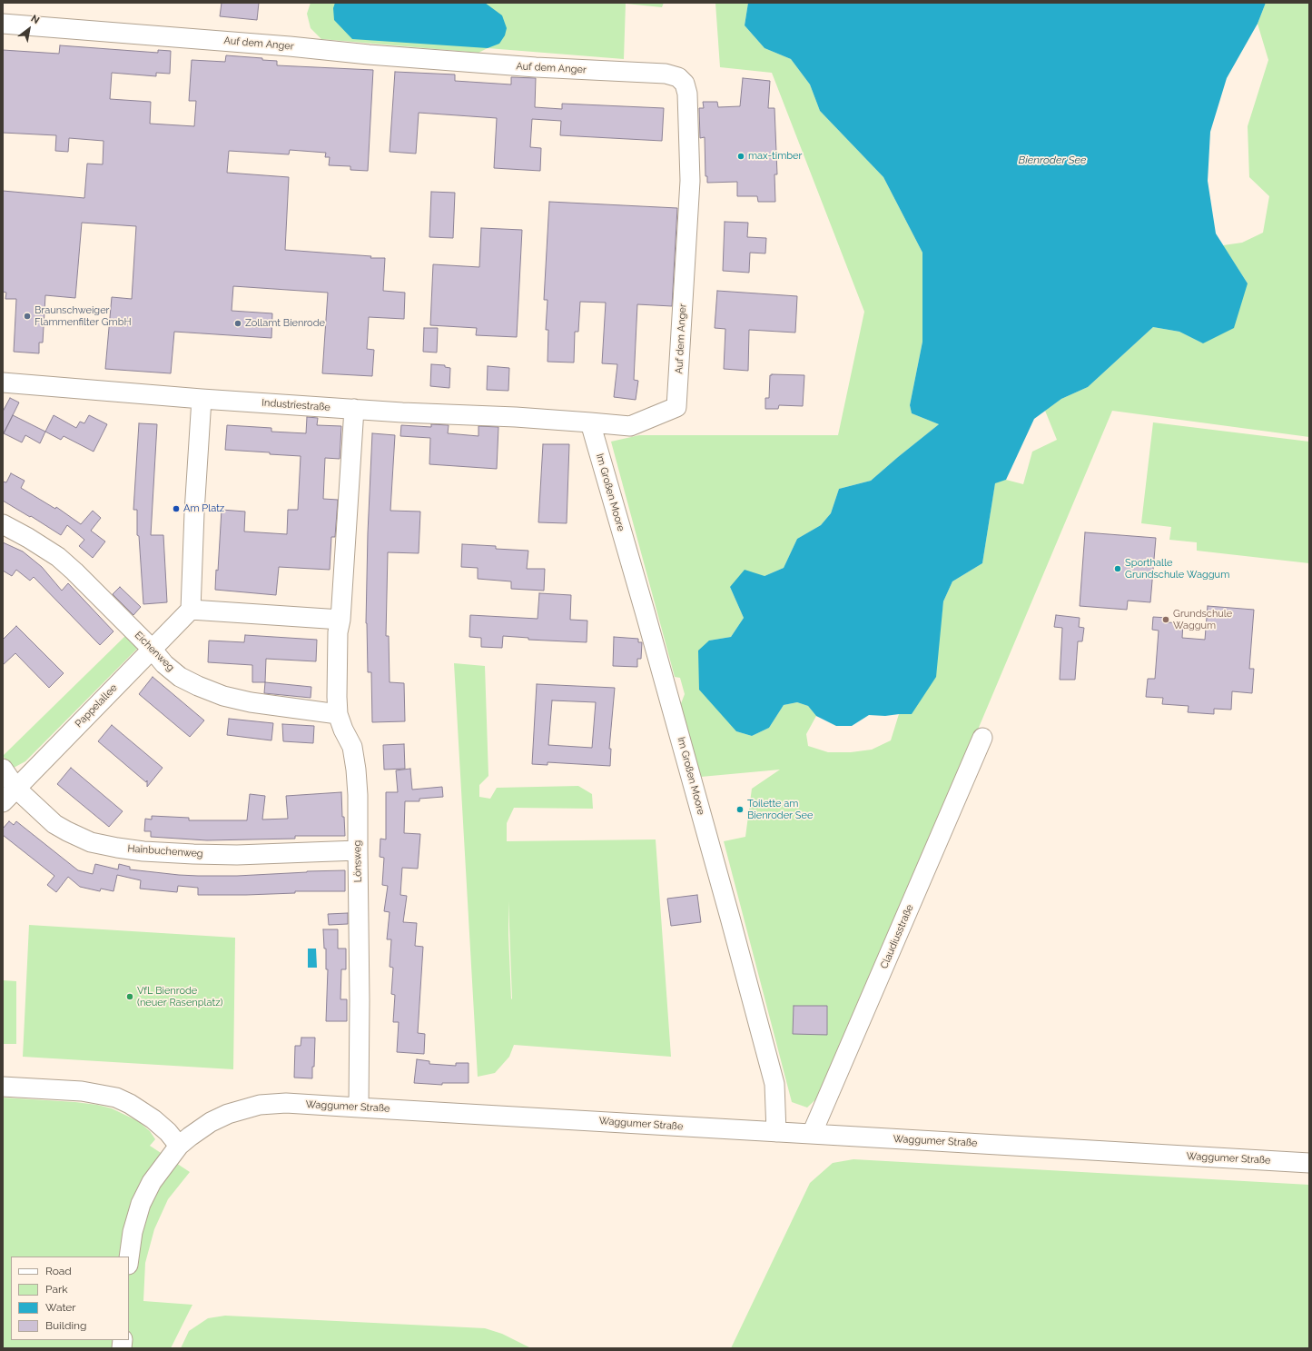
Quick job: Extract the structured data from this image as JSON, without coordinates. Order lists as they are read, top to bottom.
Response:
{
  "streets": {
    "street": [
      "Auf dem Anger",
      "Industriestraße",
      "Im Großen Moore",
      "Eichenweg",
      "Pappelallee",
      "Hainbuchenweg",
      "Lönsweg",
      "Claudiusstraße",
      "Waggumer Straße"
    ]
  },
  "crossings": [
    ["Auf dem Anger", "Industriestraße"],
    ["Auf dem Anger", "Im Großen Moore"],
    ["Industriestraße", "Im Großen Moore"],
    ["Im Großen Moore", "Waggumer Straße"],
    ["Eichenweg", "Pappelallee"],
    ["Eichenweg", "Lönsweg"],
    ["Pappelallee", "Hainbuchenweg"],
    ["Hainbuchenweg", "Lönsweg"],
    ["Lönsweg", "Waggumer Straße"],
    ["Claudiusstraße", "Waggumer Straße"]
  ],
  "water": ["Bienroder See"],
  "places": [
    "max-timber",
    "Braunschweiger Flammenfilter GmbH",
    "Zollamt Bienrode",
    "Am Platz",
    "Sporthalle Grundschule Waggum",
    "Grundschule Waggum",
    "Toilette am Bienroder See",
    "VfL Bienrode (neuer Rasenplatz)"
  ],
  "legend": [
    "Road",
    "Park",
    "Water",
    "Building"
  ],
  "north": "top right"
}
